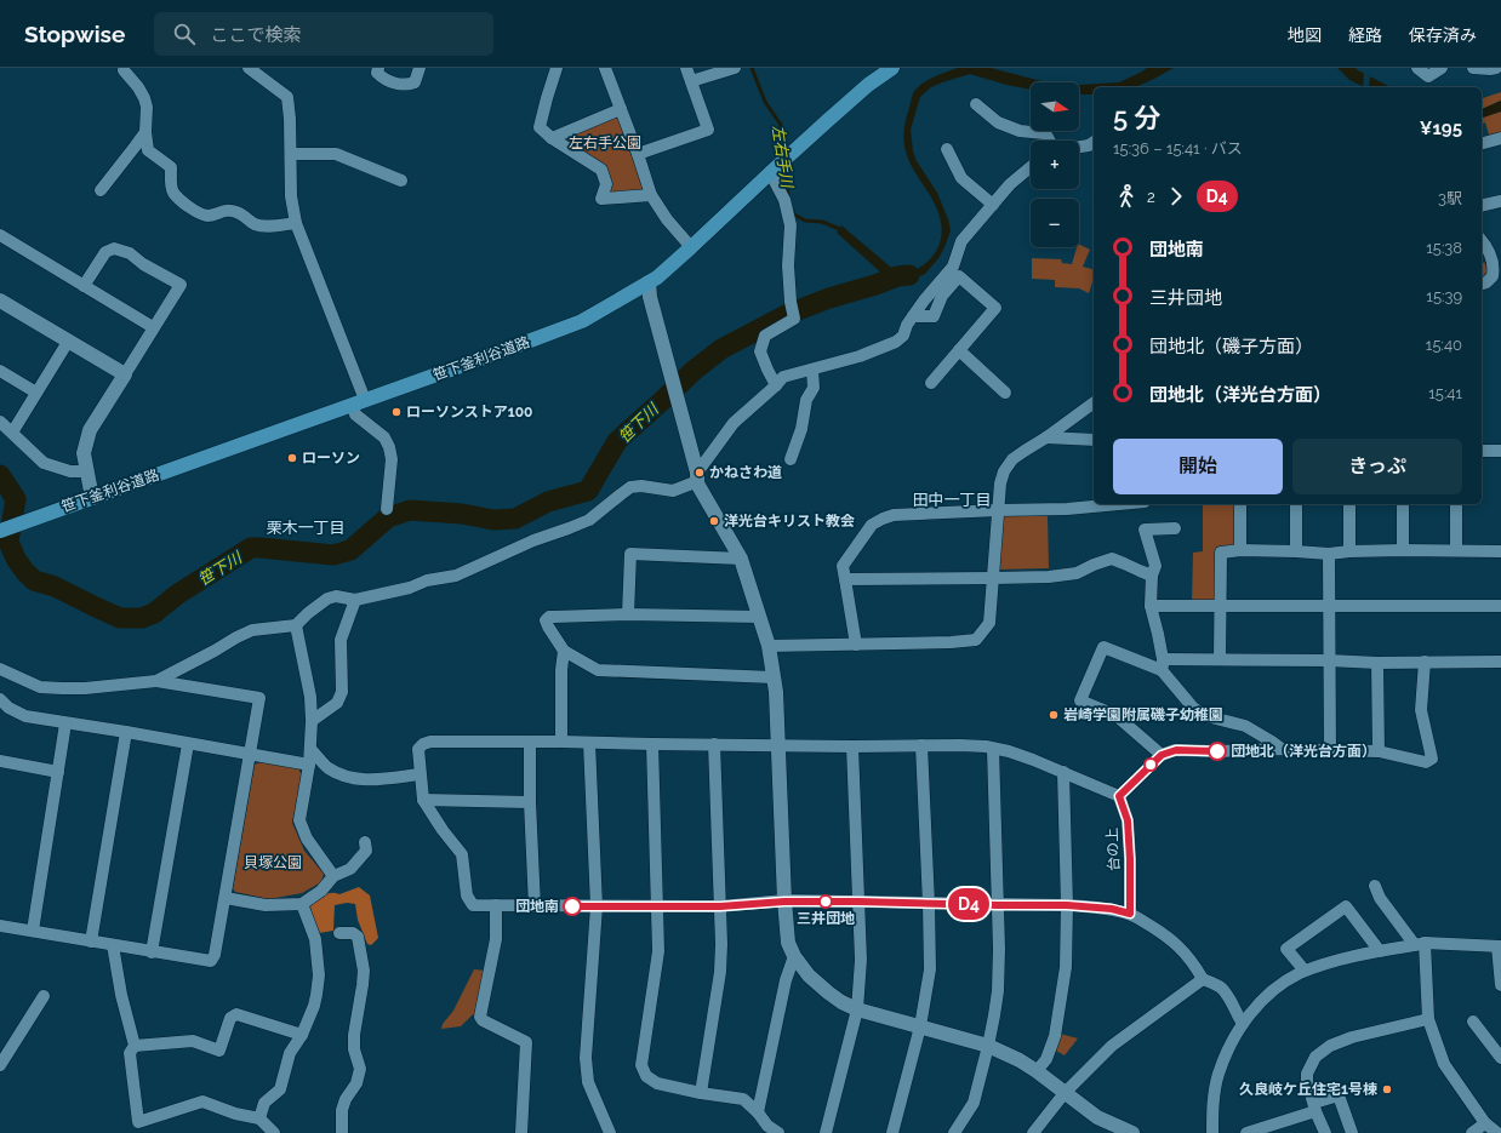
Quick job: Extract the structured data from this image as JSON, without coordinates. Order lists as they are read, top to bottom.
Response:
{
  "streets": {
    "main road": ["笹下釜利谷道路"],
    "street": ["台の上"]
  },
  "districts": ["田中一丁目", "栗木一丁目"],
  "water": ["左右手川", "笹下川"],
  "parks": ["左右手公園", "貝塚公園"],
  "places": [
    "ローソンストア100",
    "ローソン",
    "かねさわ道",
    "洋光台キリスト教会",
    "岩崎学園附属磯子幼稚園",
    "団地北（洋光台方面）",
    "三井団地",
    "団地南",
    "久良岐ケ丘住宅1号棟"
  ],
  "lines": ["bus line D4"],
  "north": "right",
  "page": {
    "header": "Stopwise",
    "search": "ここで検索",
    "nav": ["地図", "経路", "保存済み"],
    "on_map": "D4",
    "map_buttons": ["+", "−"],
    "heading": ["5 分", "15:36 – 15:41 · バス", "¥195"],
    "legs": ["2", "D4", "3駅"],
    "list": [
      {
        "name": "団地南",
        "value": "15:38"
      },
      {
        "name": "三井団地",
        "value": "15:39"
      },
      {
        "name": "団地北（磯子方面）",
        "value": "15:40"
      },
      {
        "name": "団地北（洋光台方面）",
        "value": "15:41"
      }
    ],
    "buttons": ["開始", "きっぷ"]
  }
}
